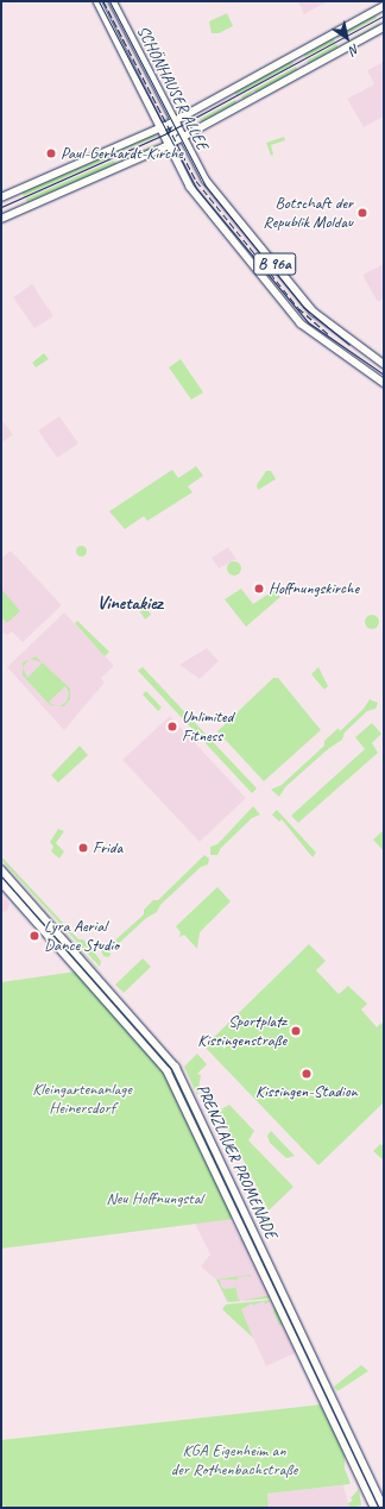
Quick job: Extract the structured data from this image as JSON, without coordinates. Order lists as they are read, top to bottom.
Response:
{
  "streets": {
    "main road": ["SCHÖNHAUSER ALLEE", "B 96a", "PRENZLAUER PROMENADE"]
  },
  "districts": ["Vinetakiez"],
  "parks": ["Kleingartenanlage Heinersdorf", "Neu Hoffnungstal", "KGA Eigenheim an der Rothenbachstraße"],
  "places": [
    "Paul-Gerhardt-Kirche",
    "Botschaft der Republik Moldau",
    "Hoffnungskirche",
    "Unlimited Fitness",
    "Frida",
    "Lyra Aerial Dance Studio",
    "Sportplatz Kissingenstraße",
    "Kissingen-Stadion"
  ],
  "north": "bottom right"
}
